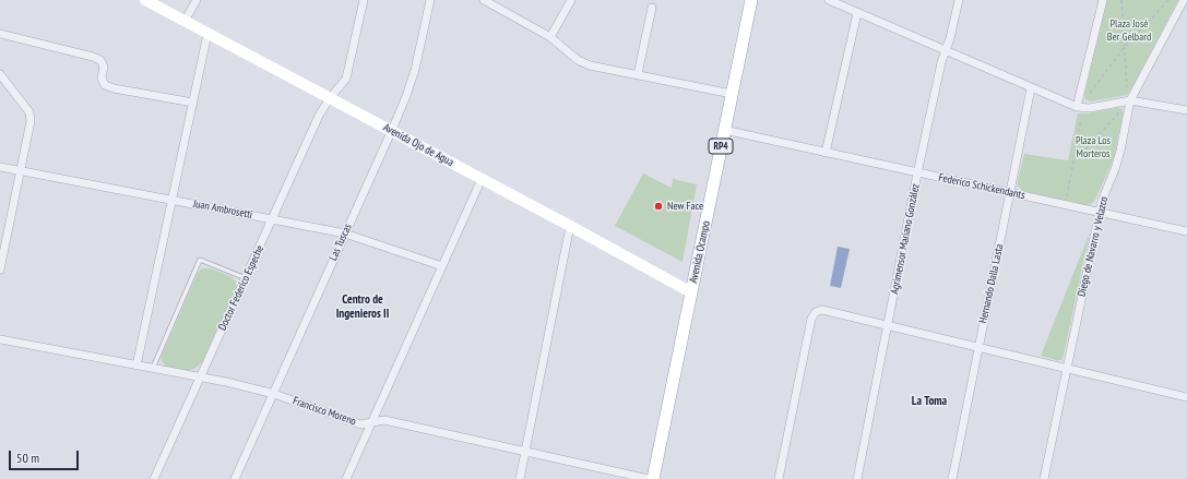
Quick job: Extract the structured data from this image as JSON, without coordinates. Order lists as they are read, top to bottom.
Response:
{
  "streets": {
    "main road": ["Avenida Ojo de Agua", "RP4", "Avenida Ocampo"],
    "street": [
      "Federico Schickendants",
      "Juan Ambrosetti",
      "Agrimensor Mariano González",
      "Las Tuscas",
      "Diego de Navarro y Velazco",
      "Hernando Dalla Lasta",
      "Doctor Federico Espeche",
      "Francisco Moreno"
    ]
  },
  "crossings": [
    ["Avenida Ojo de Agua", "Las Tuscas"],
    ["Avenida Ojo de Agua", "Avenida Ocampo"],
    ["Avenida Ojo de Agua", "Doctor Federico Espeche"],
    ["Federico Schickendants", "Agrimensor Mariano González"],
    ["Federico Schickendants", "Diego de Navarro y Velazco"],
    ["Federico Schickendants", "Avenida Ocampo"],
    ["Federico Schickendants", "Hernando Dalla Lasta"],
    ["Juan Ambrosetti", "Las Tuscas"],
    ["Juan Ambrosetti", "Doctor Federico Espeche"],
    ["Las Tuscas", "Francisco Moreno"],
    ["Doctor Federico Espeche", "Francisco Moreno"]
  ],
  "districts": ["Centro de Ingenieros II", "La Toma"],
  "parks": ["Plaza José Ber Gelbard", "Plaza Los Morteros"],
  "places": ["New Face"],
  "scale_bar": "50 m"
}
